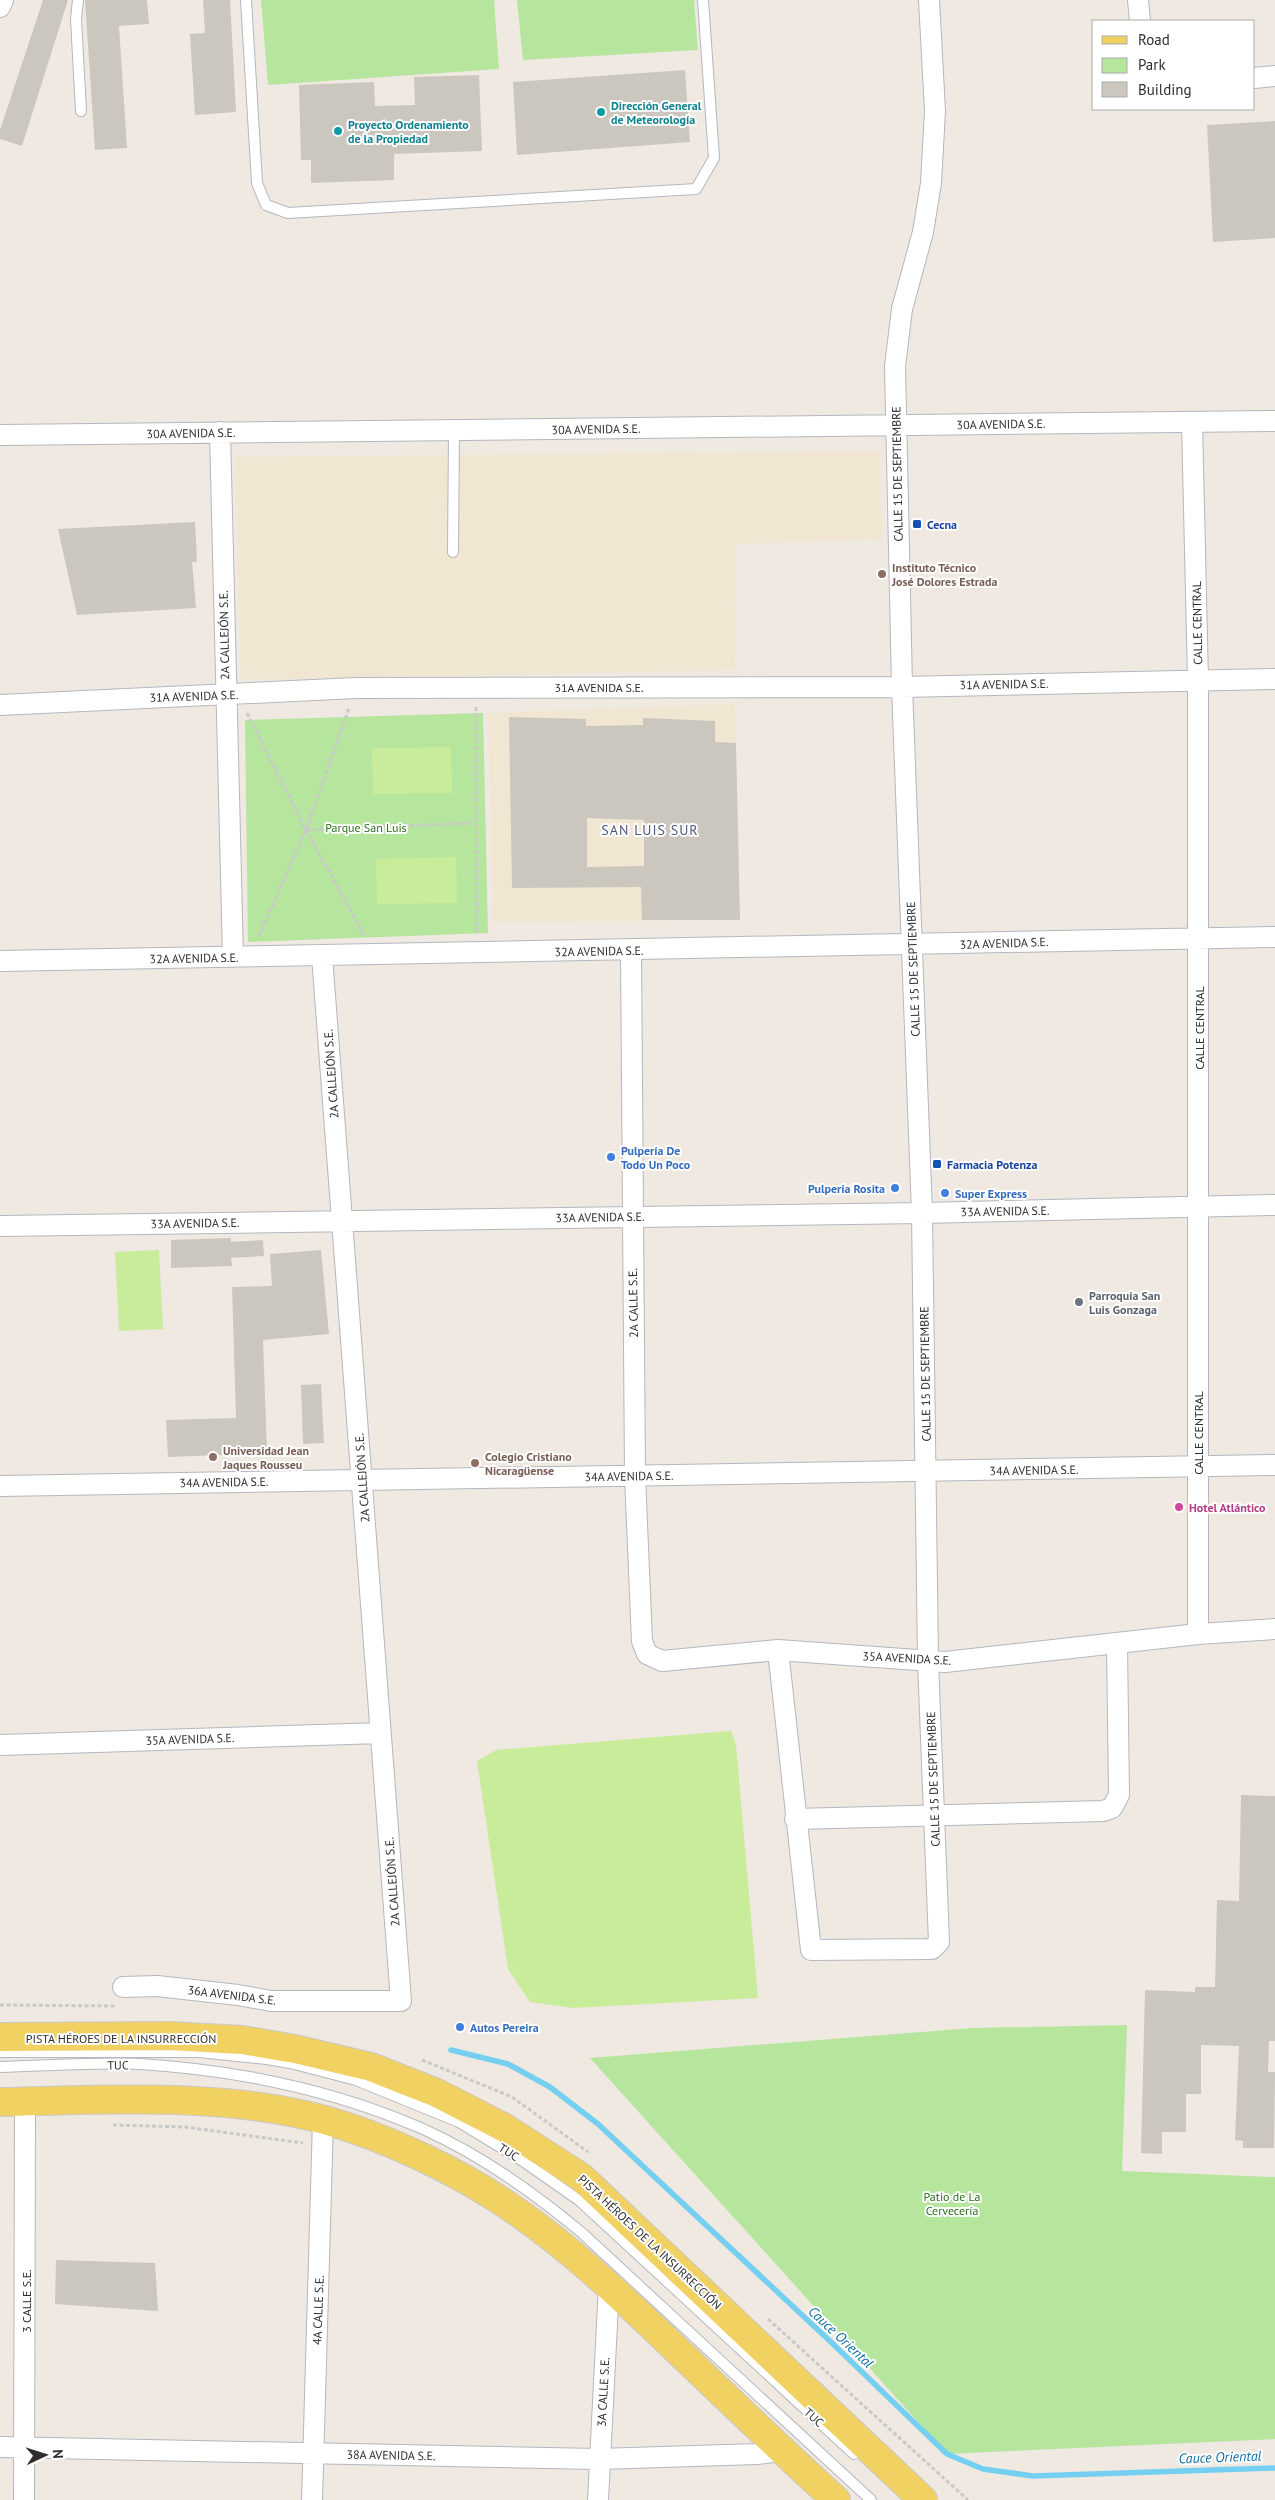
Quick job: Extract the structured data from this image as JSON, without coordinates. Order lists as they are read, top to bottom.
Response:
{
  "streets": {
    "main road": ["PISTA HÉROES DE LA INSURRECCIÓN"],
    "street": [
      "30A AVENIDA S.E.",
      "CALLE 15 DE SEPTIEMBRE",
      "CALLE CENTRAL",
      "2A CALLEJÓN S.E.",
      "31A AVENIDA S.E.",
      "32A AVENIDA S.E.",
      "33A AVENIDA S.E.",
      "2A CALLE S.E.",
      "34A AVENIDA S.E.",
      "35A AVENIDA S.E.",
      "36A AVENIDA S.E.",
      "3 CALLE S.E.",
      "4A CALLE S.E.",
      "3A CALLE S.E.",
      "38A AVENIDA S.E."
    ],
    "lane": ["TUC"]
  },
  "crossings": [
    ["30A AVENIDA S.E.", "CALLE 15 DE SEPTIEMBRE"],
    ["30A AVENIDA S.E.", "CALLE CENTRAL"],
    ["30A AVENIDA S.E.", "2A CALLEJÓN S.E."],
    ["CALLE 15 DE SEPTIEMBRE", "31A AVENIDA S.E."],
    ["CALLE 15 DE SEPTIEMBRE", "32A AVENIDA S.E."],
    ["CALLE 15 DE SEPTIEMBRE", "33A AVENIDA S.E."],
    ["CALLE 15 DE SEPTIEMBRE", "34A AVENIDA S.E."],
    ["CALLE 15 DE SEPTIEMBRE", "35A AVENIDA S.E."],
    ["CALLE CENTRAL", "31A AVENIDA S.E."],
    ["CALLE CENTRAL", "32A AVENIDA S.E."],
    ["CALLE CENTRAL", "33A AVENIDA S.E."],
    ["CALLE CENTRAL", "34A AVENIDA S.E."],
    ["CALLE CENTRAL", "35A AVENIDA S.E."],
    ["2A CALLEJÓN S.E.", "31A AVENIDA S.E."],
    ["2A CALLEJÓN S.E.", "32A AVENIDA S.E."],
    ["2A CALLEJÓN S.E.", "33A AVENIDA S.E."],
    ["2A CALLEJÓN S.E.", "34A AVENIDA S.E."],
    ["2A CALLEJÓN S.E.", "35A AVENIDA S.E."],
    ["2A CALLEJÓN S.E.", "36A AVENIDA S.E."],
    ["32A AVENIDA S.E.", "2A CALLE S.E."],
    ["33A AVENIDA S.E.", "2A CALLE S.E."],
    ["2A CALLE S.E.", "34A AVENIDA S.E."],
    ["2A CALLE S.E.", "35A AVENIDA S.E."],
    ["3 CALLE S.E.", "38A AVENIDA S.E."],
    ["4A CALLE S.E.", "38A AVENIDA S.E."],
    ["3A CALLE S.E.", "38A AVENIDA S.E."]
  ],
  "districts": ["SAN LUIS SUR"],
  "water": ["Cauce Oriental"],
  "parks": ["Parque San Luis", "Patio de La Cervecería"],
  "places": {
    "other": [
      "Dirección General de Meteorología",
      "Proyecto Ordenamiento de la Propiedad",
      "Instituto Técnico José Dolores Estrada",
      "Pulpería De Todo Un Poco",
      "Pulpería Rosita",
      "Super Express",
      "Parroquia San Luis Gonzaga",
      "Universidad Jean Jaques Rousseu",
      "Colegio Cristiano Nicaragüense",
      "Hotel Atlántico",
      "Autos Pereira"
    ],
    "transit": ["Cecna", "Farmacia Potenza"]
  },
  "legend": ["Road", "Park", "Building"],
  "north": "right"
}
